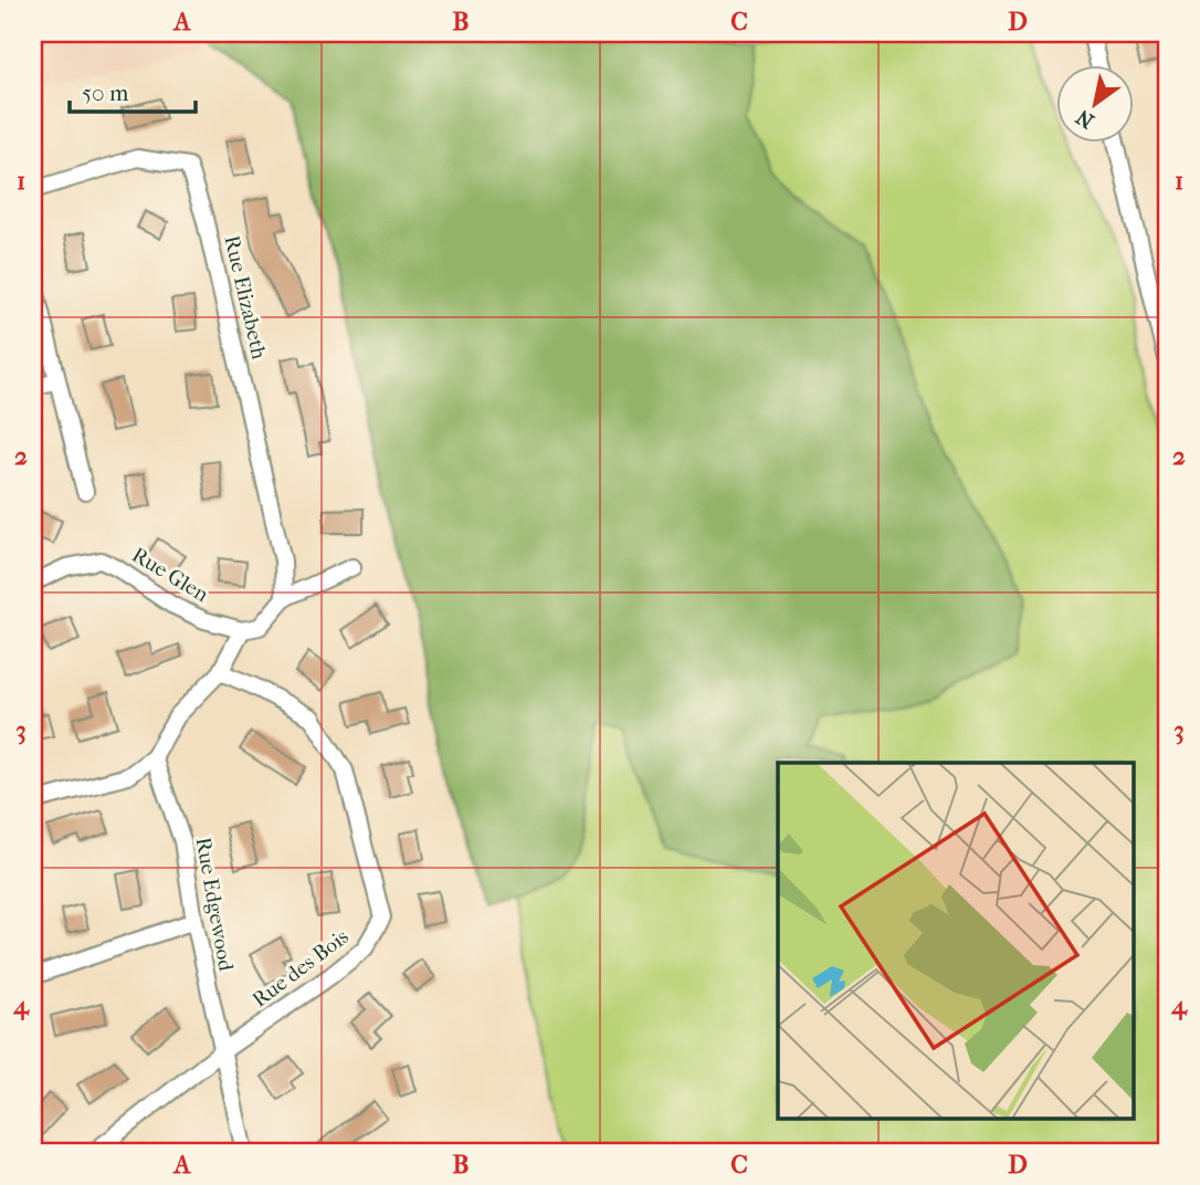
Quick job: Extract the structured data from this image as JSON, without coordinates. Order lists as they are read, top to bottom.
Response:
{
  "streets": {
    "street": [
      "Rue Elizabeth",
      "Rue Glen",
      "Rue Edgewood",
      "Rue des Bois"
    ]
  },
  "crossings": [
    ["Rue Edgewood", "Rue des Bois"]
  ],
  "scale_bar": "50 m",
  "north": "bottom left",
  "grid": {
    "columns": [
      "A",
      "B",
      "C",
      "D"
    ],
    "rows": [
      "1",
      "2",
      "3",
      "4"
    ]
  }
}
